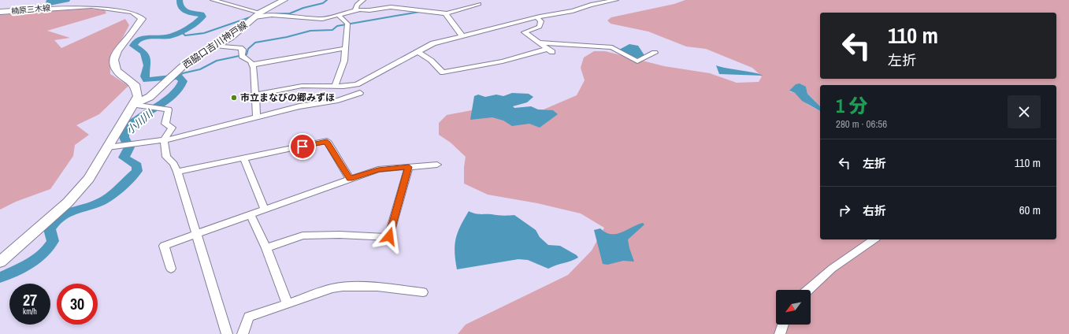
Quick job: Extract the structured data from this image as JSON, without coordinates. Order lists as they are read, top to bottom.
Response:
{
  "streets": {
    "main road": ["楠原三木線", "西脇口吉川神戸線"]
  },
  "crossings": [
    ["楠原三木線", "西脇口吉川神戸線"]
  ],
  "water": ["小川川"],
  "places": ["市立まなびの郷みずほ"],
  "north": "bottom left",
  "page": {
    "turn": ["110 m", "左折"],
    "heading": ["1 分", "280 m · 06:56"],
    "list": [
      {
        "name": "左折",
        "value": "110 m"
      },
      {
        "name": "右折",
        "value": "60 m"
      }
    ],
    "speed": "27 km/h",
    "limit": "30"
  }
}
